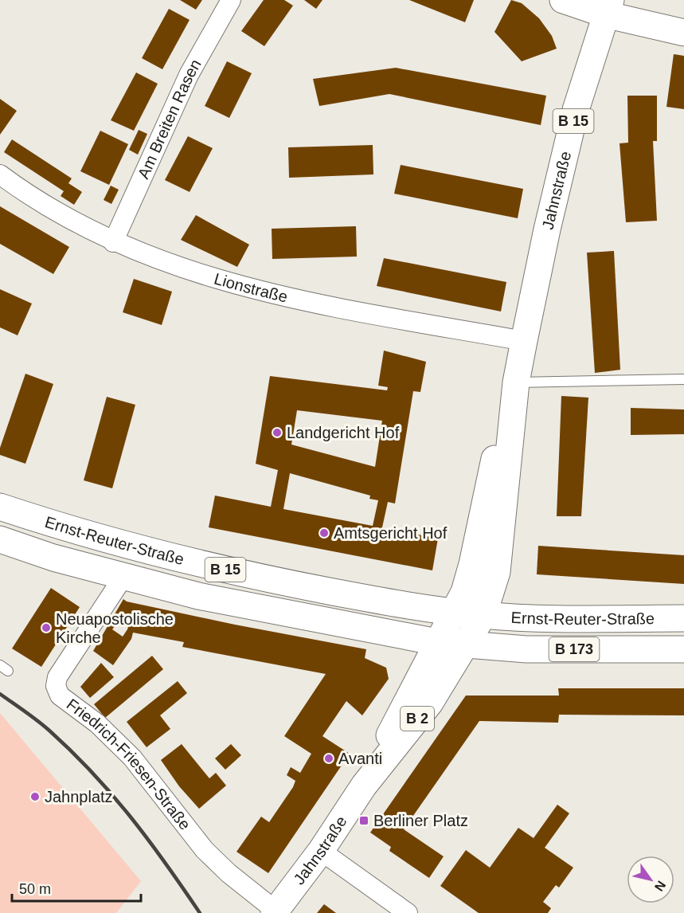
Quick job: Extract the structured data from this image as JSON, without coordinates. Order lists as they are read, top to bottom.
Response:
{
  "streets": {
    "main road": [
      "B 15",
      "Jahnstraße",
      "Ernst-Reuter-Straße",
      "B 173",
      "B 2"
    ],
    "street": ["Am Breiten Rasen", "Lionstraße", "Friedrich-Friesen-Straße"]
  },
  "crossings": [
    ["Am Breiten Rasen", "Lionstraße"],
    ["B 15", "Jahnstraße"],
    ["B 15", "Ernst-Reuter-Straße"],
    ["Jahnstraße", "Lionstraße"],
    ["Jahnstraße", "Ernst-Reuter-Straße"],
    ["Jahnstraße", "Friedrich-Friesen-Straße"],
    ["Ernst-Reuter-Straße", "Friedrich-Friesen-Straße"]
  ],
  "places": {
    "other": [
      "Landgericht Hof",
      "Amtsgericht Hof",
      "Neuapostolische Kirche",
      "Avanti",
      "Jahnplatz"
    ],
    "transit": ["Berliner Platz"]
  },
  "scale_bar": "50 m",
  "north": "bottom right"
}
